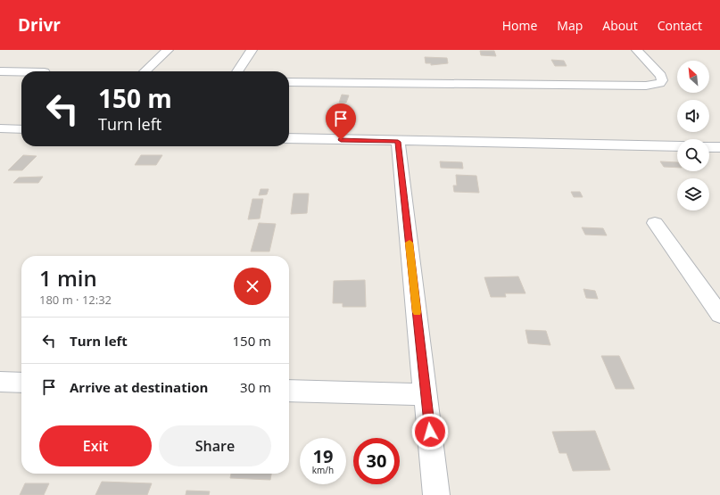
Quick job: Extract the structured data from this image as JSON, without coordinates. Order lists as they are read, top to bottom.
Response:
{
  "north": "top left",
  "page": {
    "header": "Drivr",
    "nav": [
      "Home",
      "Map",
      "About",
      "Contact"
    ],
    "turn": ["150 m", "Turn left"],
    "heading": ["1 min", "180 m · 12:32"],
    "list": [
      {
        "name": "Turn left",
        "value": "150 m"
      },
      {
        "name": "Arrive at destination",
        "value": "30 m"
      }
    ],
    "buttons": ["Exit", "Share"],
    "speed": "19 km/h",
    "limit": "30"
  }
}
